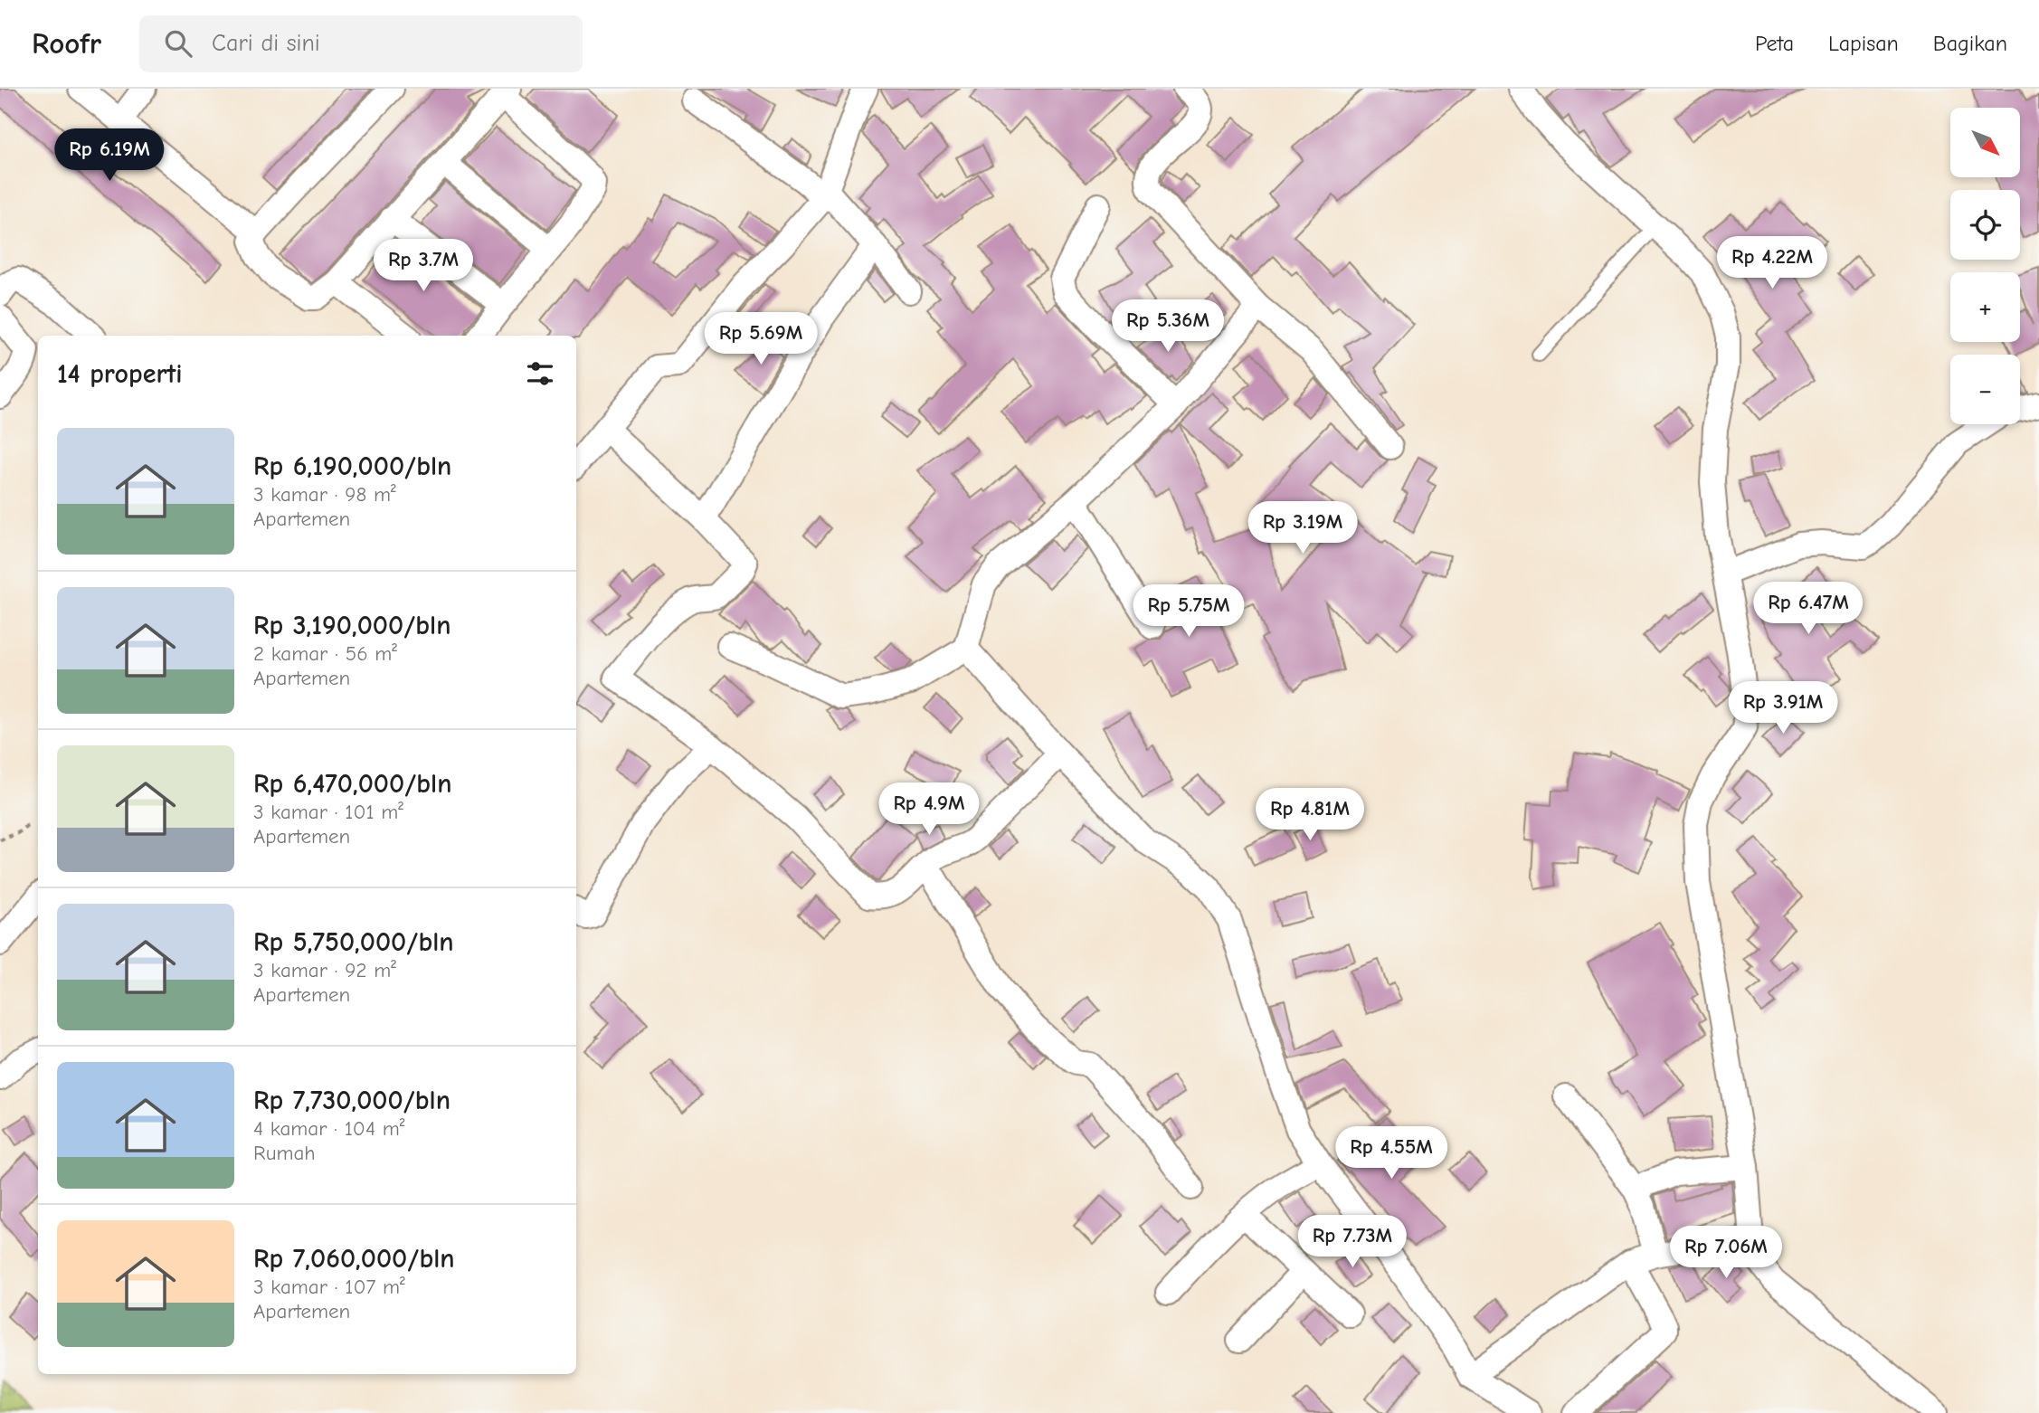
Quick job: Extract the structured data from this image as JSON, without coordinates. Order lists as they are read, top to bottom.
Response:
{
  "north": "bottom right",
  "page": {
    "header": "Roofr",
    "search": "Cari di sini",
    "nav": ["Peta", "Lapisan", "Bagikan"],
    "map_buttons": ["+", "−"],
    "price": [
      "Rp 6.19M",
      "Rp 4.22M",
      "Rp 3.7M",
      "Rp 5.36M",
      "Rp 5.69M",
      "Rp 3.19M",
      "Rp 6.47M",
      "Rp 5.75M",
      "Rp 3.91M",
      "Rp 4.9M",
      "Rp 4.81M",
      "Rp 4.55M",
      "Rp 7.73M",
      "Rp 7.06M"
    ],
    "heading": "14 properti",
    "list": [
      {
        "name": "Rp 6,190,000/bln",
        "note": "3 kamar · 98 m² · Apartemen"
      },
      {
        "name": "Rp 3,190,000/bln",
        "note": "2 kamar · 56 m² · Apartemen"
      },
      {
        "name": "Rp 6,470,000/bln",
        "note": "3 kamar · 101 m² · Apartemen"
      },
      {
        "name": "Rp 5,750,000/bln",
        "note": "3 kamar · 92 m² · Apartemen"
      },
      {
        "name": "Rp 7,730,000/bln",
        "note": "4 kamar · 104 m² · Rumah"
      },
      {
        "name": "Rp 7,060,000/bln",
        "note": "3 kamar · 107 m² · Apartemen"
      }
    ]
  }
}
